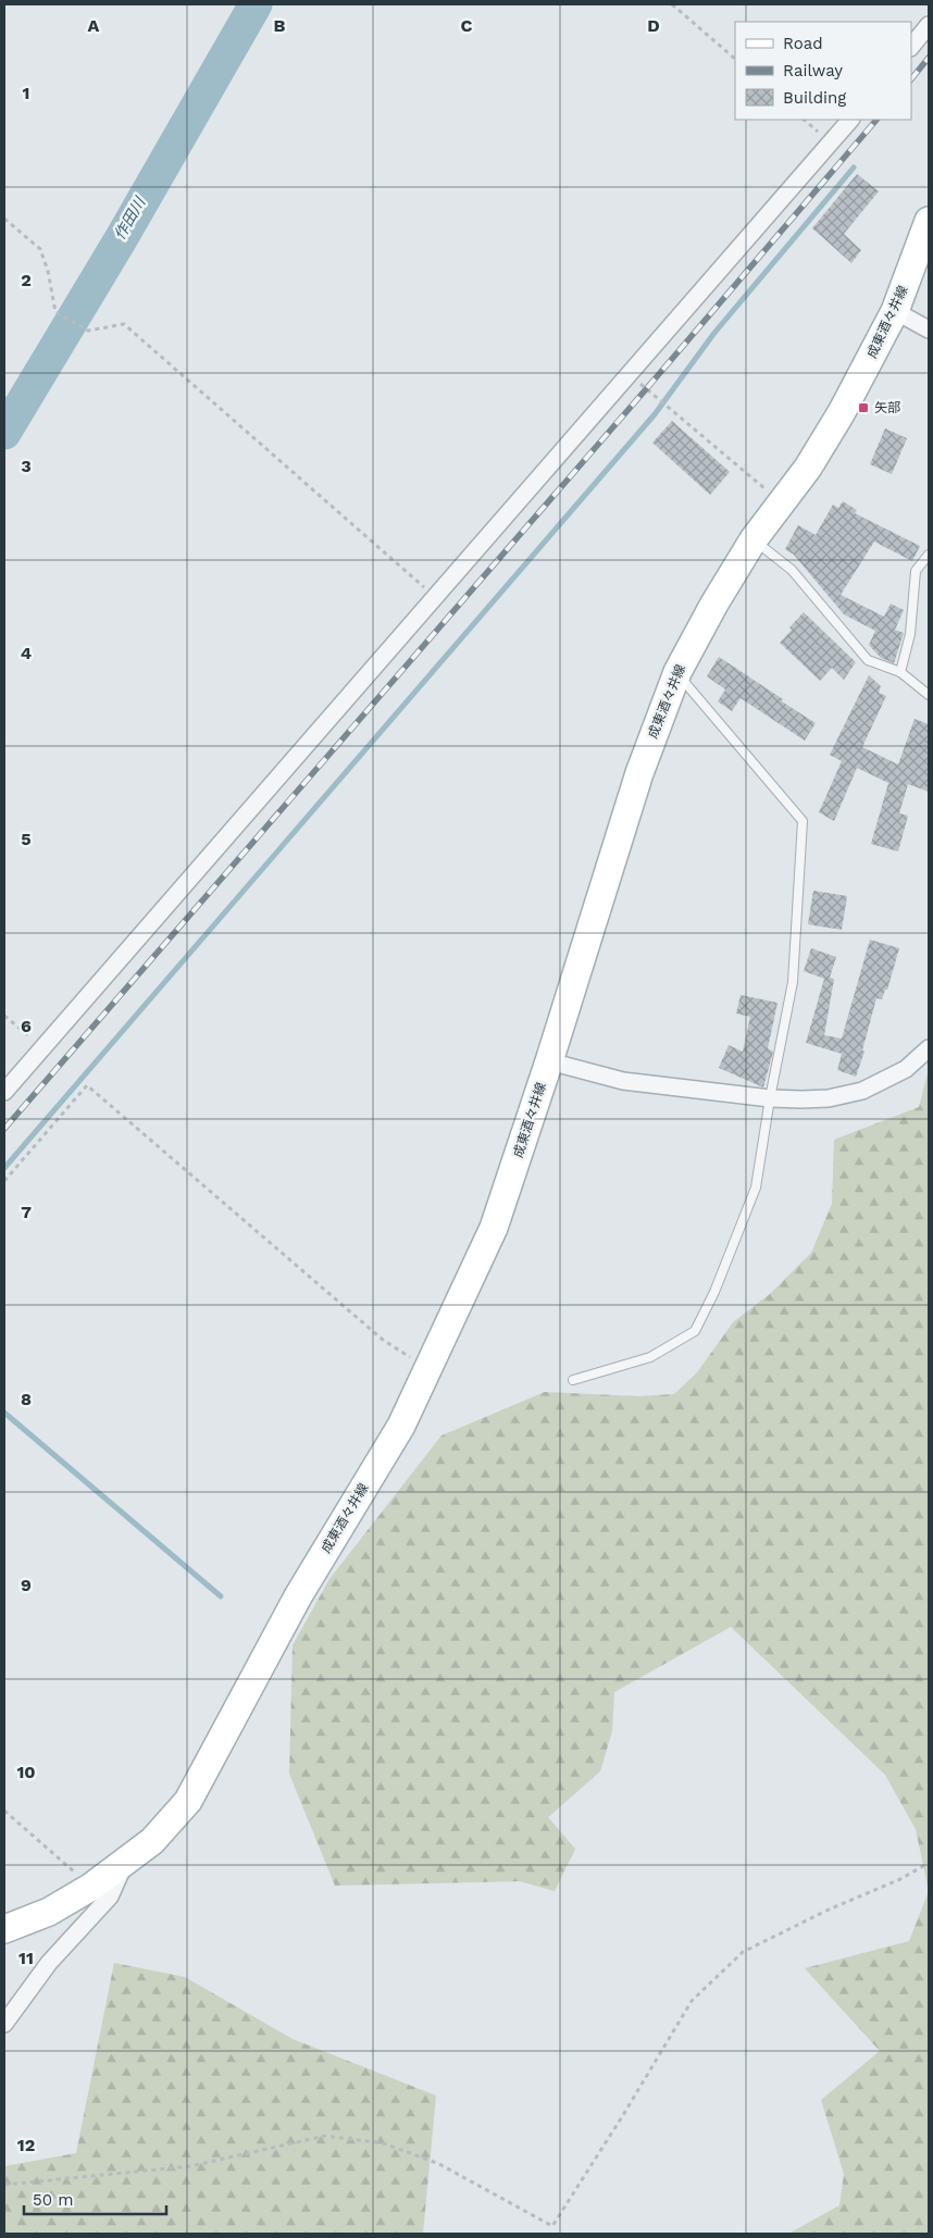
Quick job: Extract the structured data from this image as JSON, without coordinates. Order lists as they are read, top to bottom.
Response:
{
  "streets": {
    "main road": ["成東酒々井線"]
  },
  "water": ["作田川"],
  "places": {
    "transit": ["矢部"]
  },
  "legend": ["Road", "Railway", "Building"],
  "scale_bar": "50 m",
  "grid": {
    "columns": [
      "A",
      "B",
      "C",
      "D"
    ],
    "rows": [
      "1",
      "2",
      "3",
      "4",
      "5",
      "6",
      "7",
      "8",
      "9",
      "10",
      "11",
      "12"
    ]
  }
}
